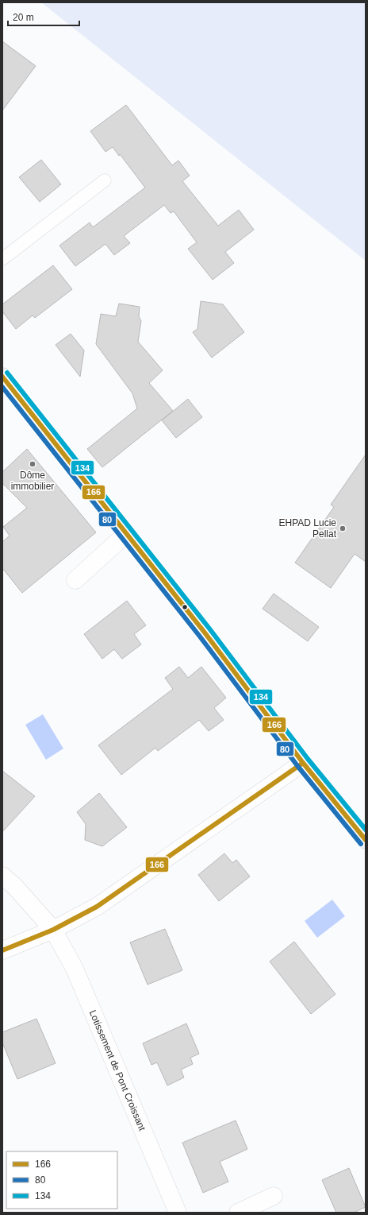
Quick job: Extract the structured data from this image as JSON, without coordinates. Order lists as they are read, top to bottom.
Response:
{
  "streets": {
    "street": ["Lotissement de Pont Croissant"]
  },
  "places": ["Dôme immobilier", "EHPAD Lucie Pellat"],
  "lines": ["transit line 134", "transit line 166", "transit line 80"],
  "legend": ["166", "80", "134"],
  "scale_bar": "20 m"
}
